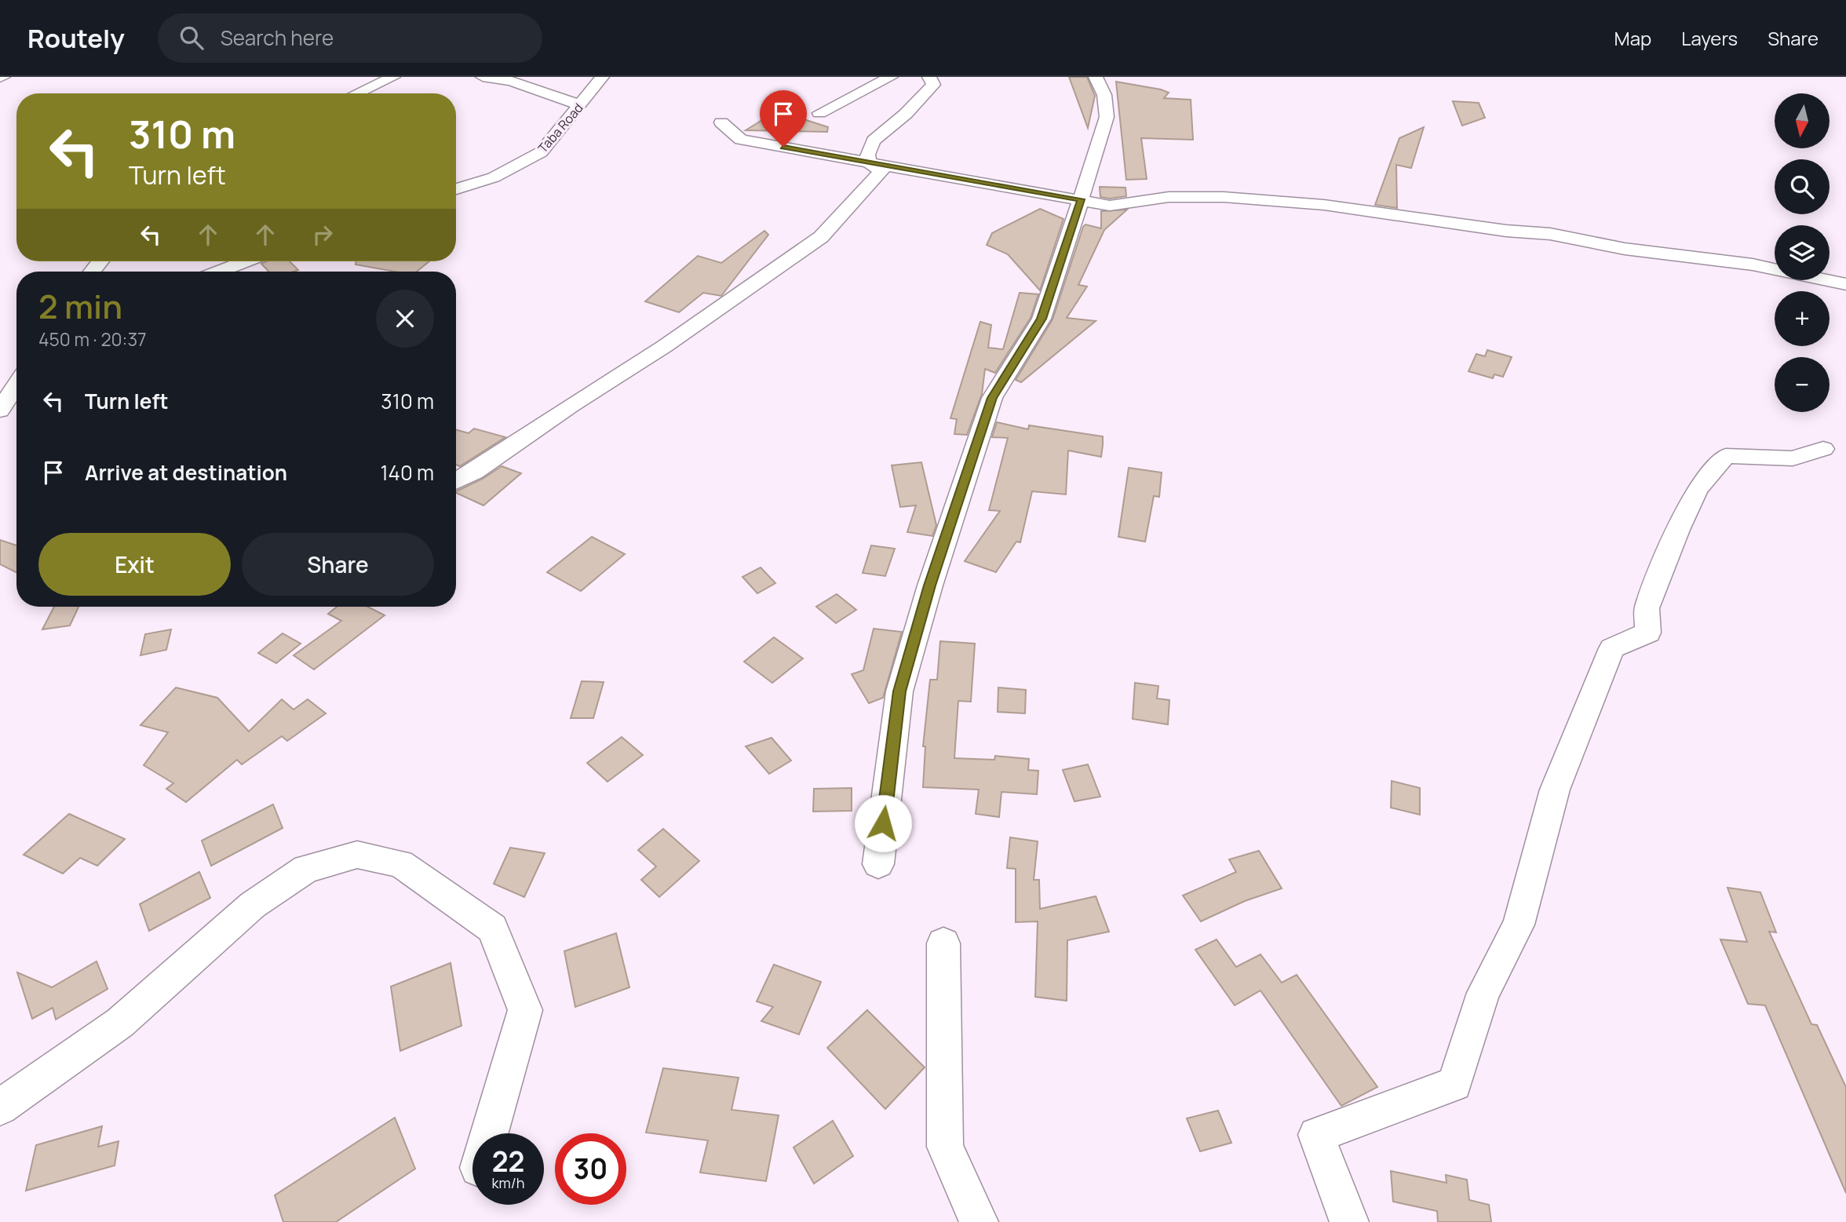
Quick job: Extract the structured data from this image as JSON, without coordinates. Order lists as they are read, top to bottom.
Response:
{
  "streets": {
    "street": ["Taba Road"]
  },
  "north": "bottom",
  "page": {
    "header": "Routely",
    "search": "Search here",
    "nav": ["Map", "Layers", "Share"],
    "map_buttons": ["+", "−"],
    "turn": ["310 m", "Turn left"],
    "heading": ["2 min", "450 m · 20:37"],
    "list": [
      {
        "name": "Turn left",
        "value": "310 m"
      },
      {
        "name": "Arrive at destination",
        "value": "140 m"
      }
    ],
    "buttons": ["Exit", "Share"],
    "speed": "22 km/h",
    "limit": "30"
  }
}
